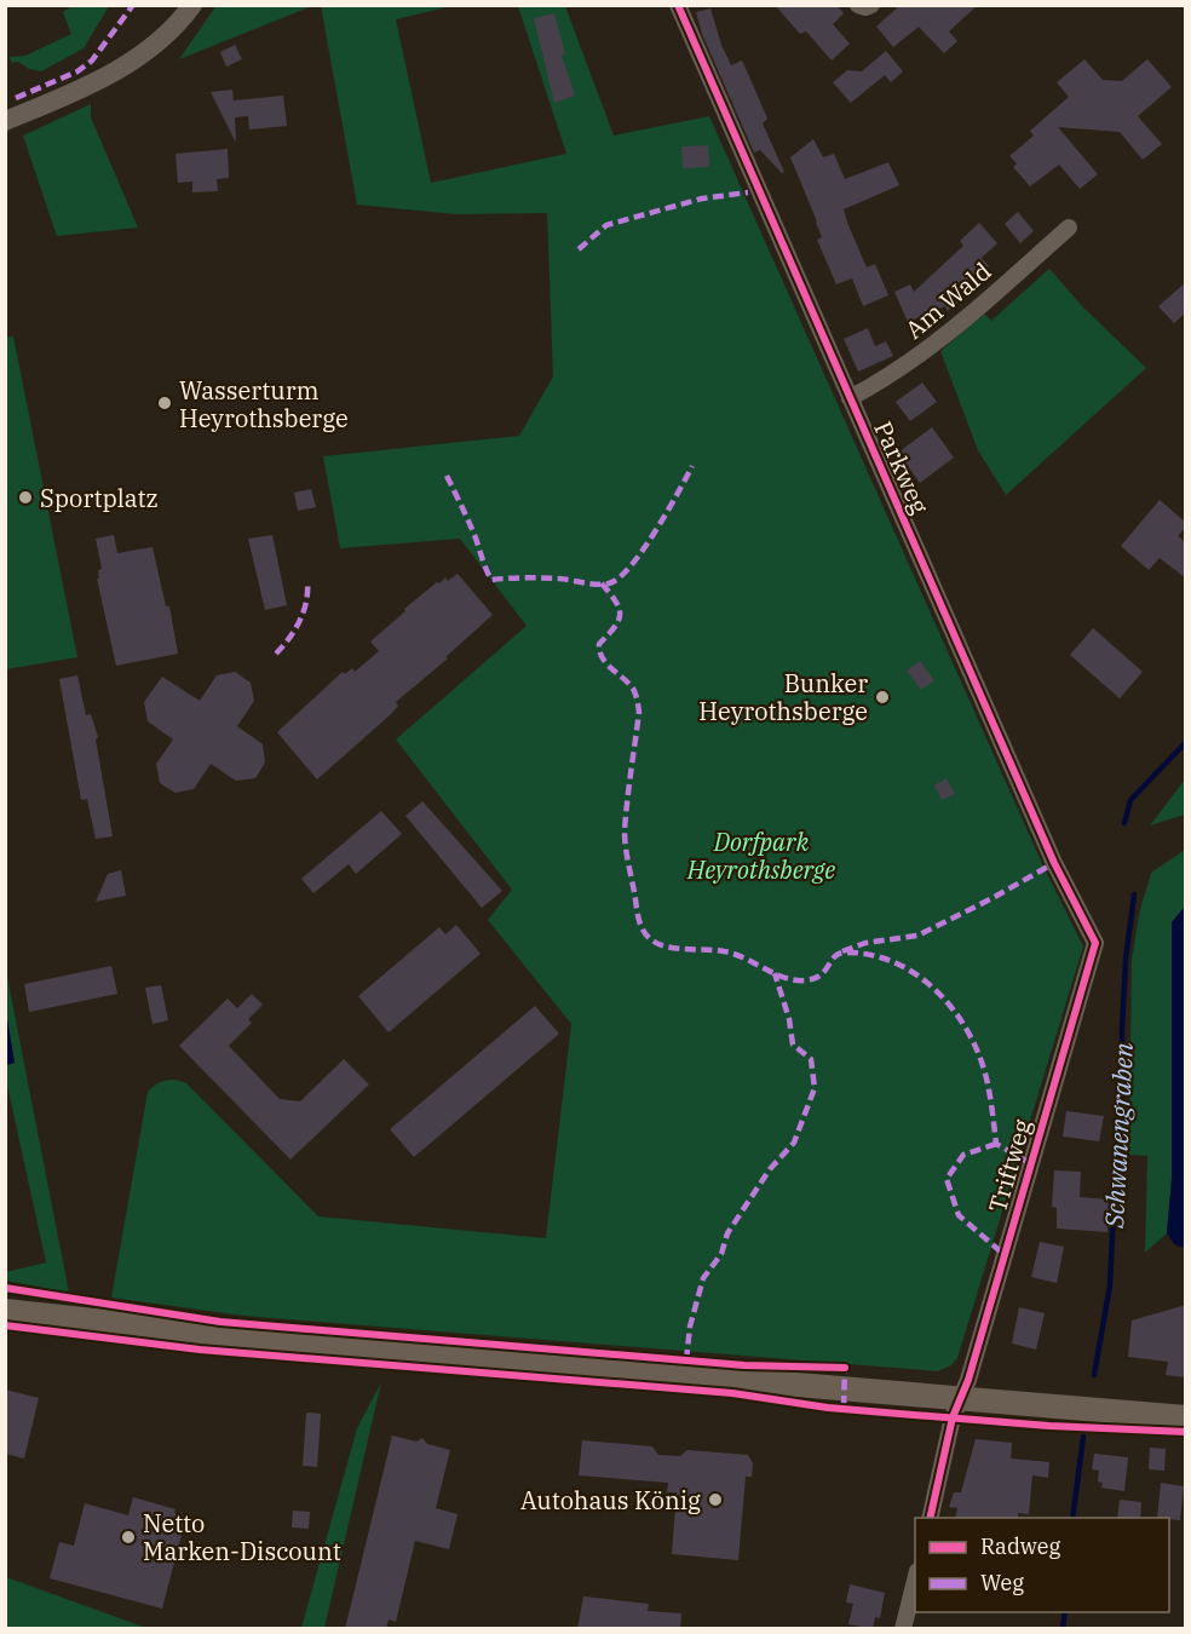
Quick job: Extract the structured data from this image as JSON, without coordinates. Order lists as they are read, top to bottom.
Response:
{
  "streets": {
    "street": ["Am Wald", "Parkweg", "Triftweg"]
  },
  "crossings": [
    ["Am Wald", "Parkweg"],
    ["Parkweg", "Triftweg"]
  ],
  "water": ["Schwanengraben"],
  "parks": ["Dorfpark Heyrothsberge"],
  "places": [
    "Wasserturm Heyrothsberge",
    "Sportplatz",
    "Bunker Heyrothsberge",
    "Autohaus König",
    "Netto Marken-Discount"
  ],
  "legend": ["Radweg", "Weg"]
}
